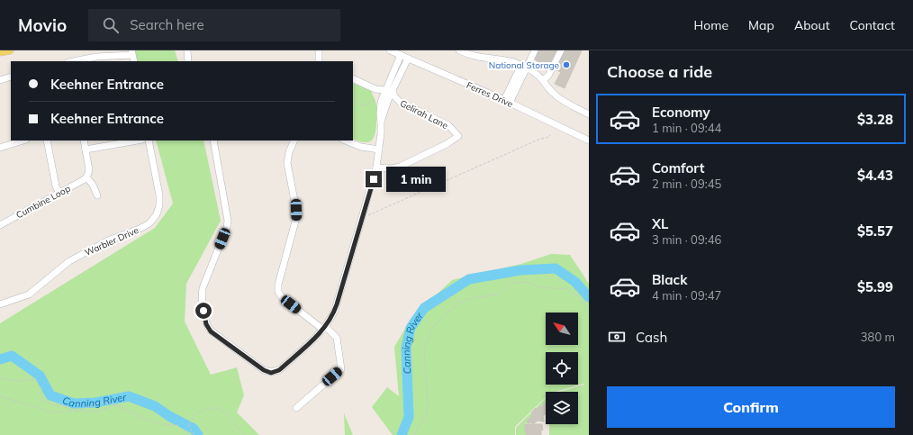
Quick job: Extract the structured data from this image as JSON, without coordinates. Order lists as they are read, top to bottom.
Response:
{
  "streets": {
    "street": [
      "Ferres Drive",
      "Gelirah Lane",
      "Cumbine Loop",
      "Warbler Drive"
    ]
  },
  "water": ["Canning River"],
  "places": ["National Storage"],
  "north": "top left",
  "page": {
    "header": "Movio",
    "search": "Search here",
    "nav": [
      "Home",
      "Map",
      "About",
      "Contact"
    ],
    "heading": "Choose a ride",
    "banner": ["Keehner Entrance", "Keehner Entrance"],
    "list": [
      {
        "name": "Economy",
        "note": "1 min · 09:44",
        "value": "$3.28"
      },
      {
        "name": "Comfort",
        "note": "2 min · 09:45",
        "value": "$4.43"
      },
      {
        "name": "XL",
        "note": "3 min · 09:46",
        "value": "$5.57"
      },
      {
        "name": "Black",
        "note": "4 min · 09:47",
        "value": "$5.99"
      }
    ],
    "bubble": "1 min",
    "pay": ["Cash", "380 m"],
    "buttons": "Confirm"
  }
}
